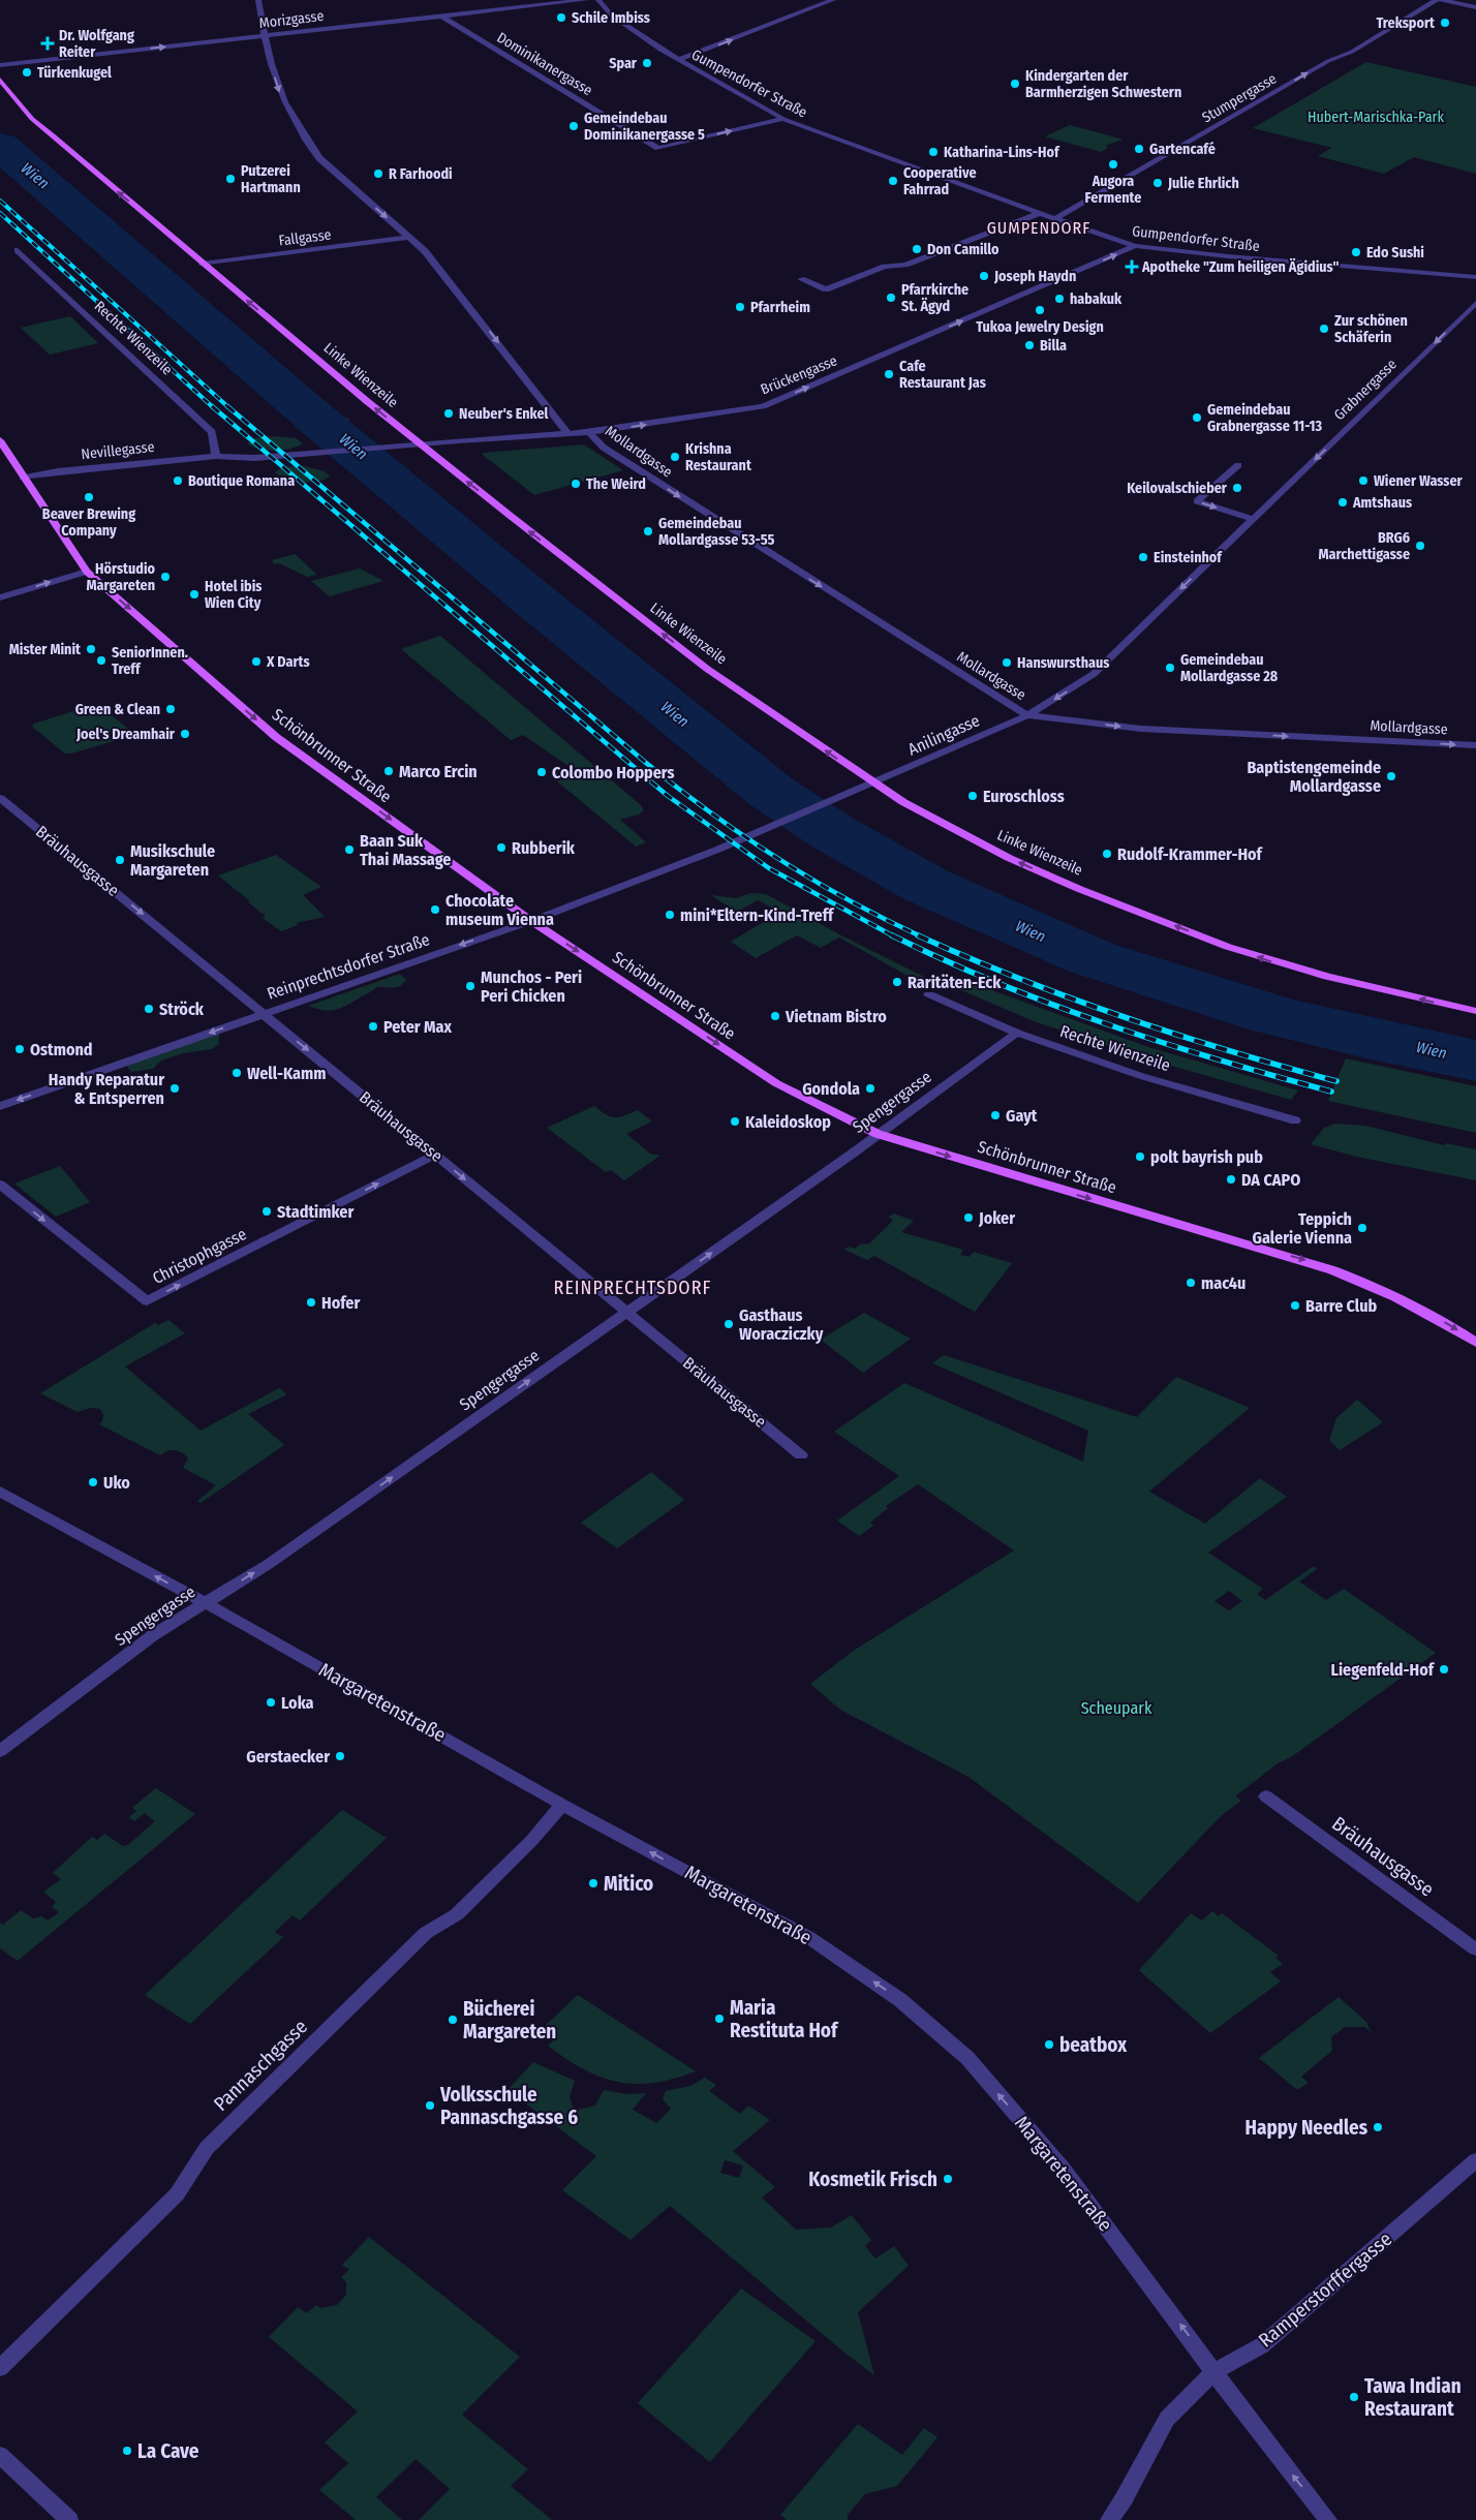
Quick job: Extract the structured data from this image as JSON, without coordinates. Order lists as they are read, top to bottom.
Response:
{
  "streets": {
    "main road": ["Linke Wienzeile", "Schönbrunner Straße"],
    "street": [
      "Morizgasse",
      "Dominikanergasse",
      "Gumpendorfer Straße",
      "Stumpergasse",
      "Fallgasse",
      "Rechte Wienzeile",
      "Brückengasse",
      "Grabnergasse",
      "Nevillegasse",
      "Mollardgasse",
      "Anilingasse",
      "Bräuhausgasse",
      "Reinprechtsdorfer Straße",
      "Spengergasse",
      "Christophgasse",
      "Margaretenstraße",
      "Pannaschgasse",
      "Ramperstorffergasse"
    ]
  },
  "crossings": [
    ["Morizgasse", "Dominikanergasse"],
    ["Dominikanergasse", "Gumpendorfer Straße"],
    ["Gumpendorfer Straße", "Stumpergasse"],
    ["Gumpendorfer Straße", "Brückengasse"],
    ["Fallgasse", "Linke Wienzeile"],
    ["Rechte Wienzeile", "Nevillegasse"],
    ["Rechte Wienzeile", "Spengergasse"],
    ["Linke Wienzeile", "Brückengasse"],
    ["Linke Wienzeile", "Anilingasse"],
    ["Brückengasse", "Nevillegasse"],
    ["Brückengasse", "Mollardgasse"],
    ["Grabnergasse", "Mollardgasse"],
    ["Grabnergasse", "Anilingasse"],
    ["Nevillegasse", "Schönbrunner Straße"],
    ["Mollardgasse", "Anilingasse"],
    ["Anilingasse", "Reinprechtsdorfer Straße"],
    ["Schönbrunner Straße", "Reinprechtsdorfer Straße"],
    ["Schönbrunner Straße", "Spengergasse"],
    ["Bräuhausgasse", "Reinprechtsdorfer Straße"],
    ["Bräuhausgasse", "Spengergasse"],
    ["Bräuhausgasse", "Christophgasse"],
    ["Spengergasse", "Margaretenstraße"],
    ["Margaretenstraße", "Pannaschgasse"],
    ["Margaretenstraße", "Ramperstorffergasse"]
  ],
  "one_way": [
    "Morizgasse",
    "Dominikanergasse",
    "Stumpergasse",
    "Linke Wienzeile",
    "Grabnergasse",
    "Mollardgasse",
    "Schönbrunner Straße",
    "Bräuhausgasse",
    "Reinprechtsdorfer Straße",
    "Spengergasse",
    "Christophgasse",
    "Margaretenstraße"
  ],
  "districts": ["GUMPENDORF", "REINPRECHTSDORF"],
  "water": ["Wien"],
  "parks": ["Hubert-Marischka-Park", "Scheupark"],
  "places": {
    "other": [
      "Schile Imbiss",
      "Treksport",
      "Spar",
      "Türkenkugel",
      "Kindergarten der Barmherzigen Schwestern",
      "Gemeindebau Dominikanergasse 5",
      "Gartencafé",
      "Katharina-Lins-Hof",
      "Augora Fermente",
      "R Farhoodi",
      "Putzerei Hartmann",
      "Cooperative Fahrrad",
      "Julie Ehrlich",
      "Don Camillo",
      "Edo Sushi",
      "Joseph Haydn",
      "Pfarrkirche St. Ägyd",
      "habakuk",
      "Pfarrheim",
      "Tukoa Jewelry Design",
      "Zur schönen Schäferin",
      "Billa",
      "Cafe Restaurant Jas",
      "Neuber's Enkel",
      "Gemeindebau Grabnergasse 11-13",
      "Krishna Restaurant",
      "Boutique Romana",
      "Wiener Wasser",
      "The Weird",
      "Keilovalschieber",
      "Beaver Brewing Company",
      "Amtshaus",
      "Gemeindebau Mollardgasse 53-55",
      "BRG6 Marchettigasse",
      "Einsteinhof",
      "Hörstudio Margareten",
      "Hotel ibis Wien City",
      "Mister Minit",
      "SeniorInnen. Treff",
      "X Darts",
      "Hanswursthaus",
      "Gemeindebau Mollardgasse 28",
      "Green & Clean",
      "Joel's Dreamhair",
      "Marco Ercin",
      "Colombo Hoppers",
      "Baptistengemeinde Mollardgasse",
      "Euroschloss",
      "Rubberik",
      "Baan Suk Thai Massage",
      "Rudolf-Krammer-Hof",
      "Musikschule Margareten",
      "Chocolate museum Vienna",
      "mini*Eltern-Kind-Treff",
      "Raritäten-Eck",
      "Munchos - Peri Peri Chicken",
      "Ströck",
      "Vietnam Bistro",
      "Peter Max",
      "Ostmond",
      "Well-Kamm",
      "Handy Reparatur & Entsperren",
      "Gondola",
      "Gayt",
      "Kaleidoskop",
      "polt bayrish pub",
      "DA CAPO",
      "Stadtimker",
      "Joker",
      "Teppich Galerie Vienna",
      "mac4u",
      "Hofer",
      "Barre Club",
      "Gasthaus Woracziczky",
      "Uko",
      "Liegenfeld-Hof",
      "Loka",
      "Gerstaecker",
      "Mitico",
      "Maria Restituta Hof",
      "Bücherei Margareten",
      "beatbox",
      "Volksschule Pannaschgasse 6",
      "Happy Needles",
      "Kosmetik Frisch",
      "Tawa Indian Restaurant",
      "La Cave"
    ],
    "health": ["Dr. Wolfgang Reiter", "Apotheke \"Zum heiligen Ägidius\""]
  }
}
